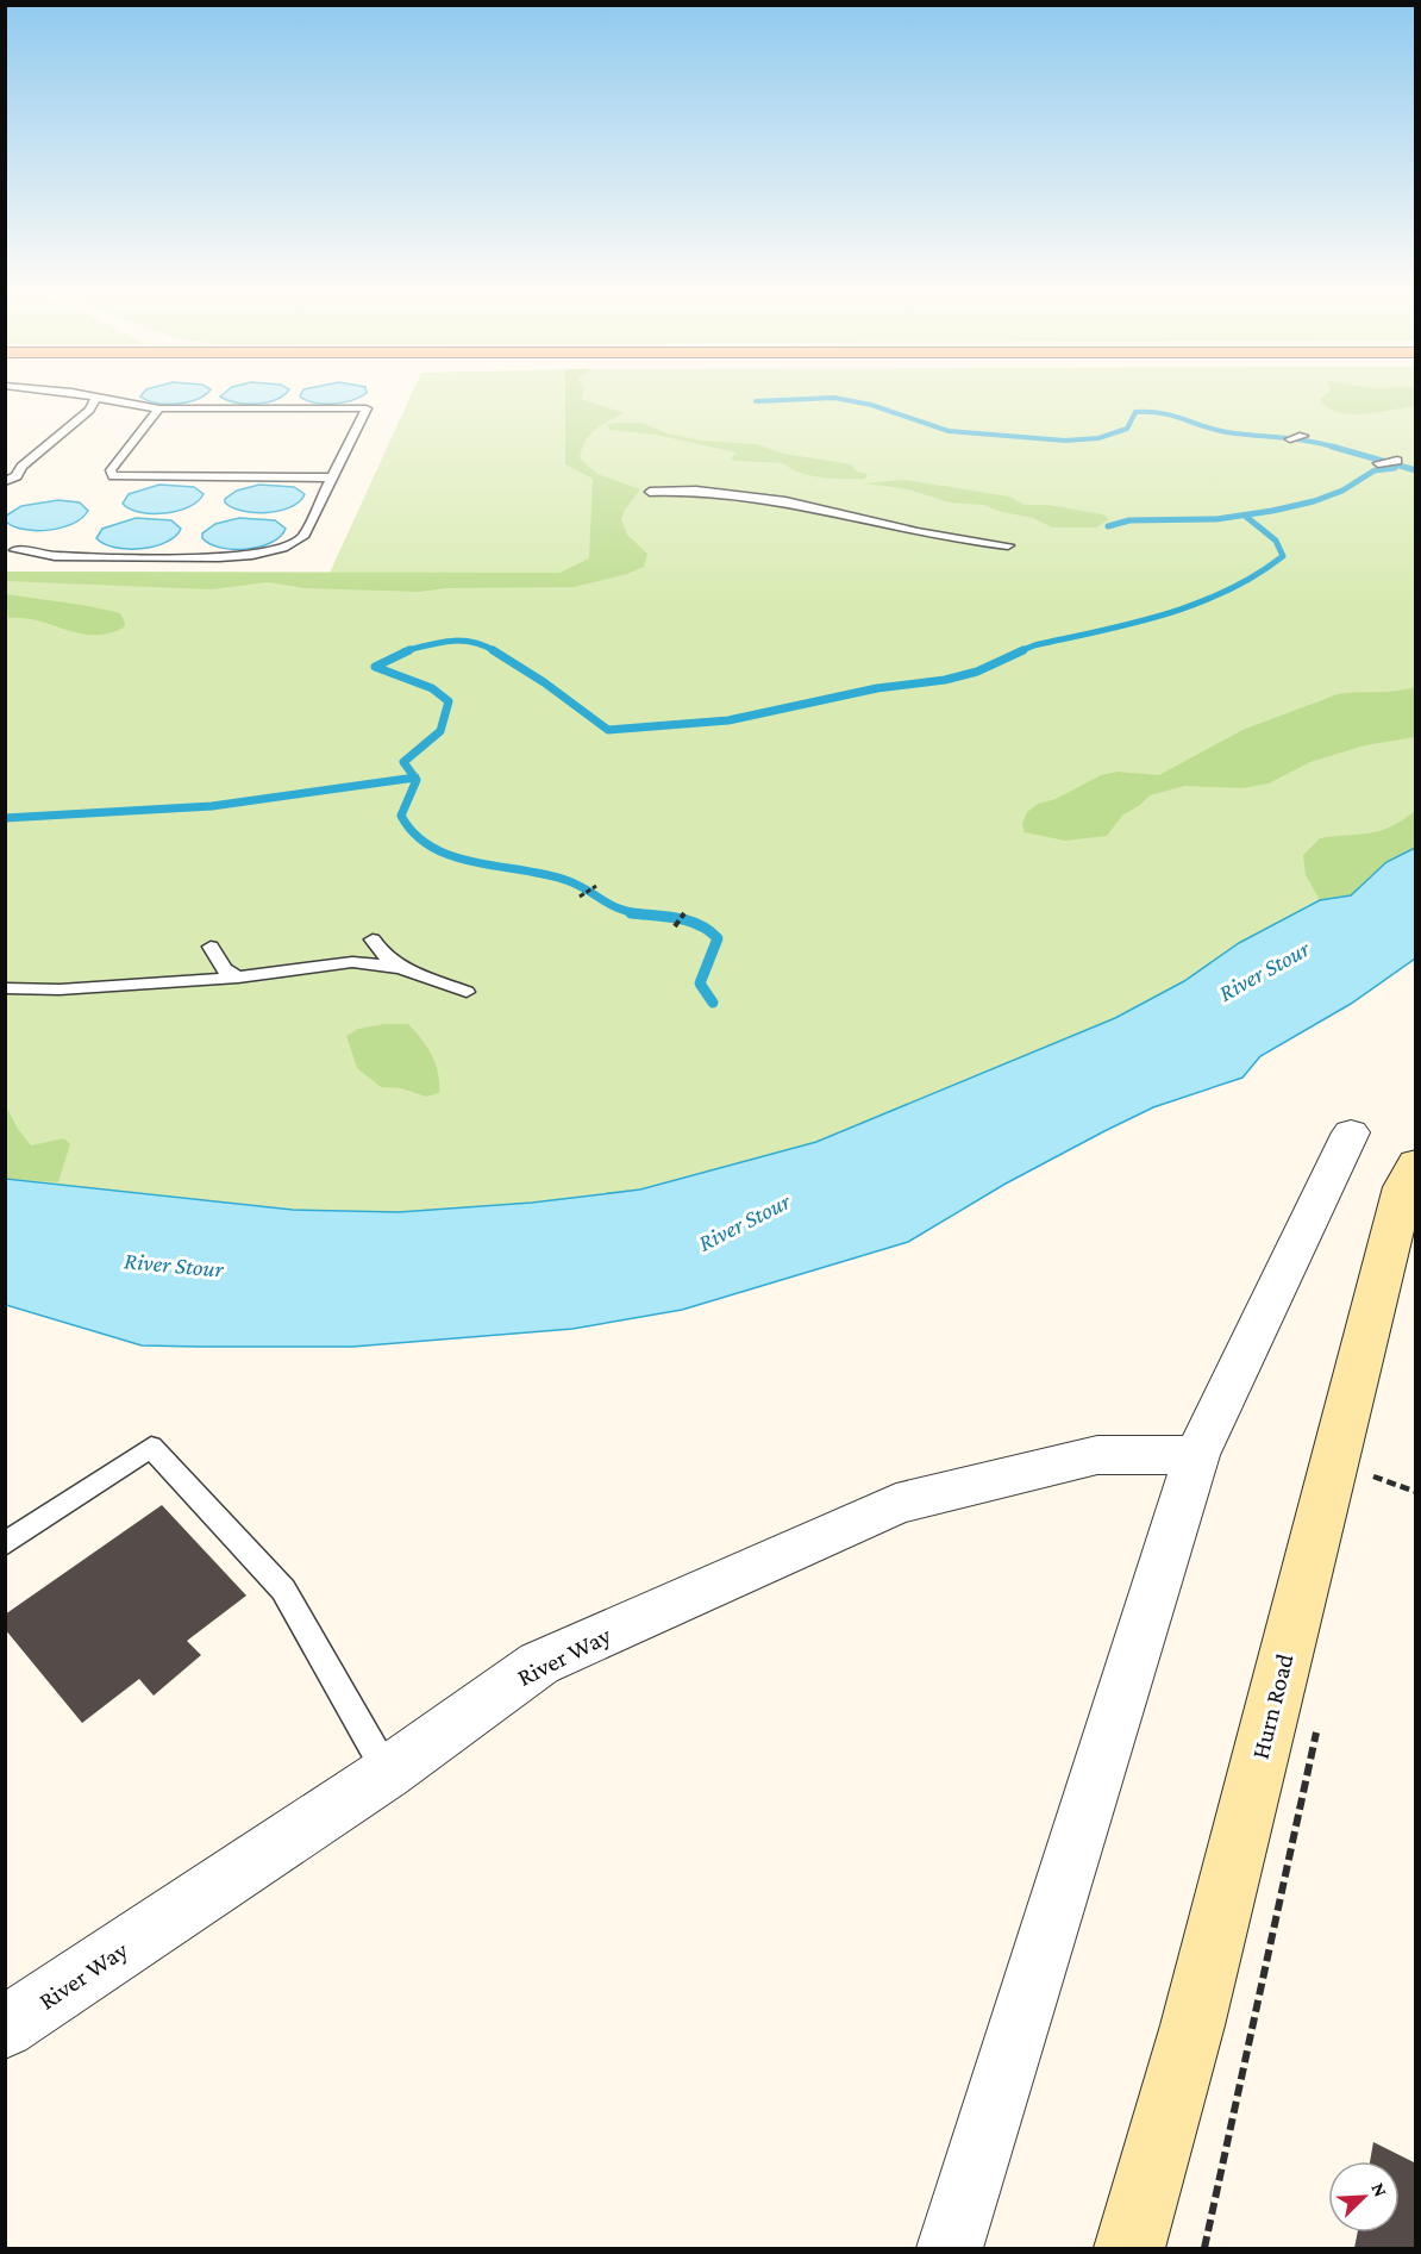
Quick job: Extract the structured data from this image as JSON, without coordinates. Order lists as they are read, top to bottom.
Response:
{
  "streets": {
    "main road": ["Hurn Road"],
    "street": ["River Way"]
  },
  "water": ["River Stour"],
  "north": "top right"
}
